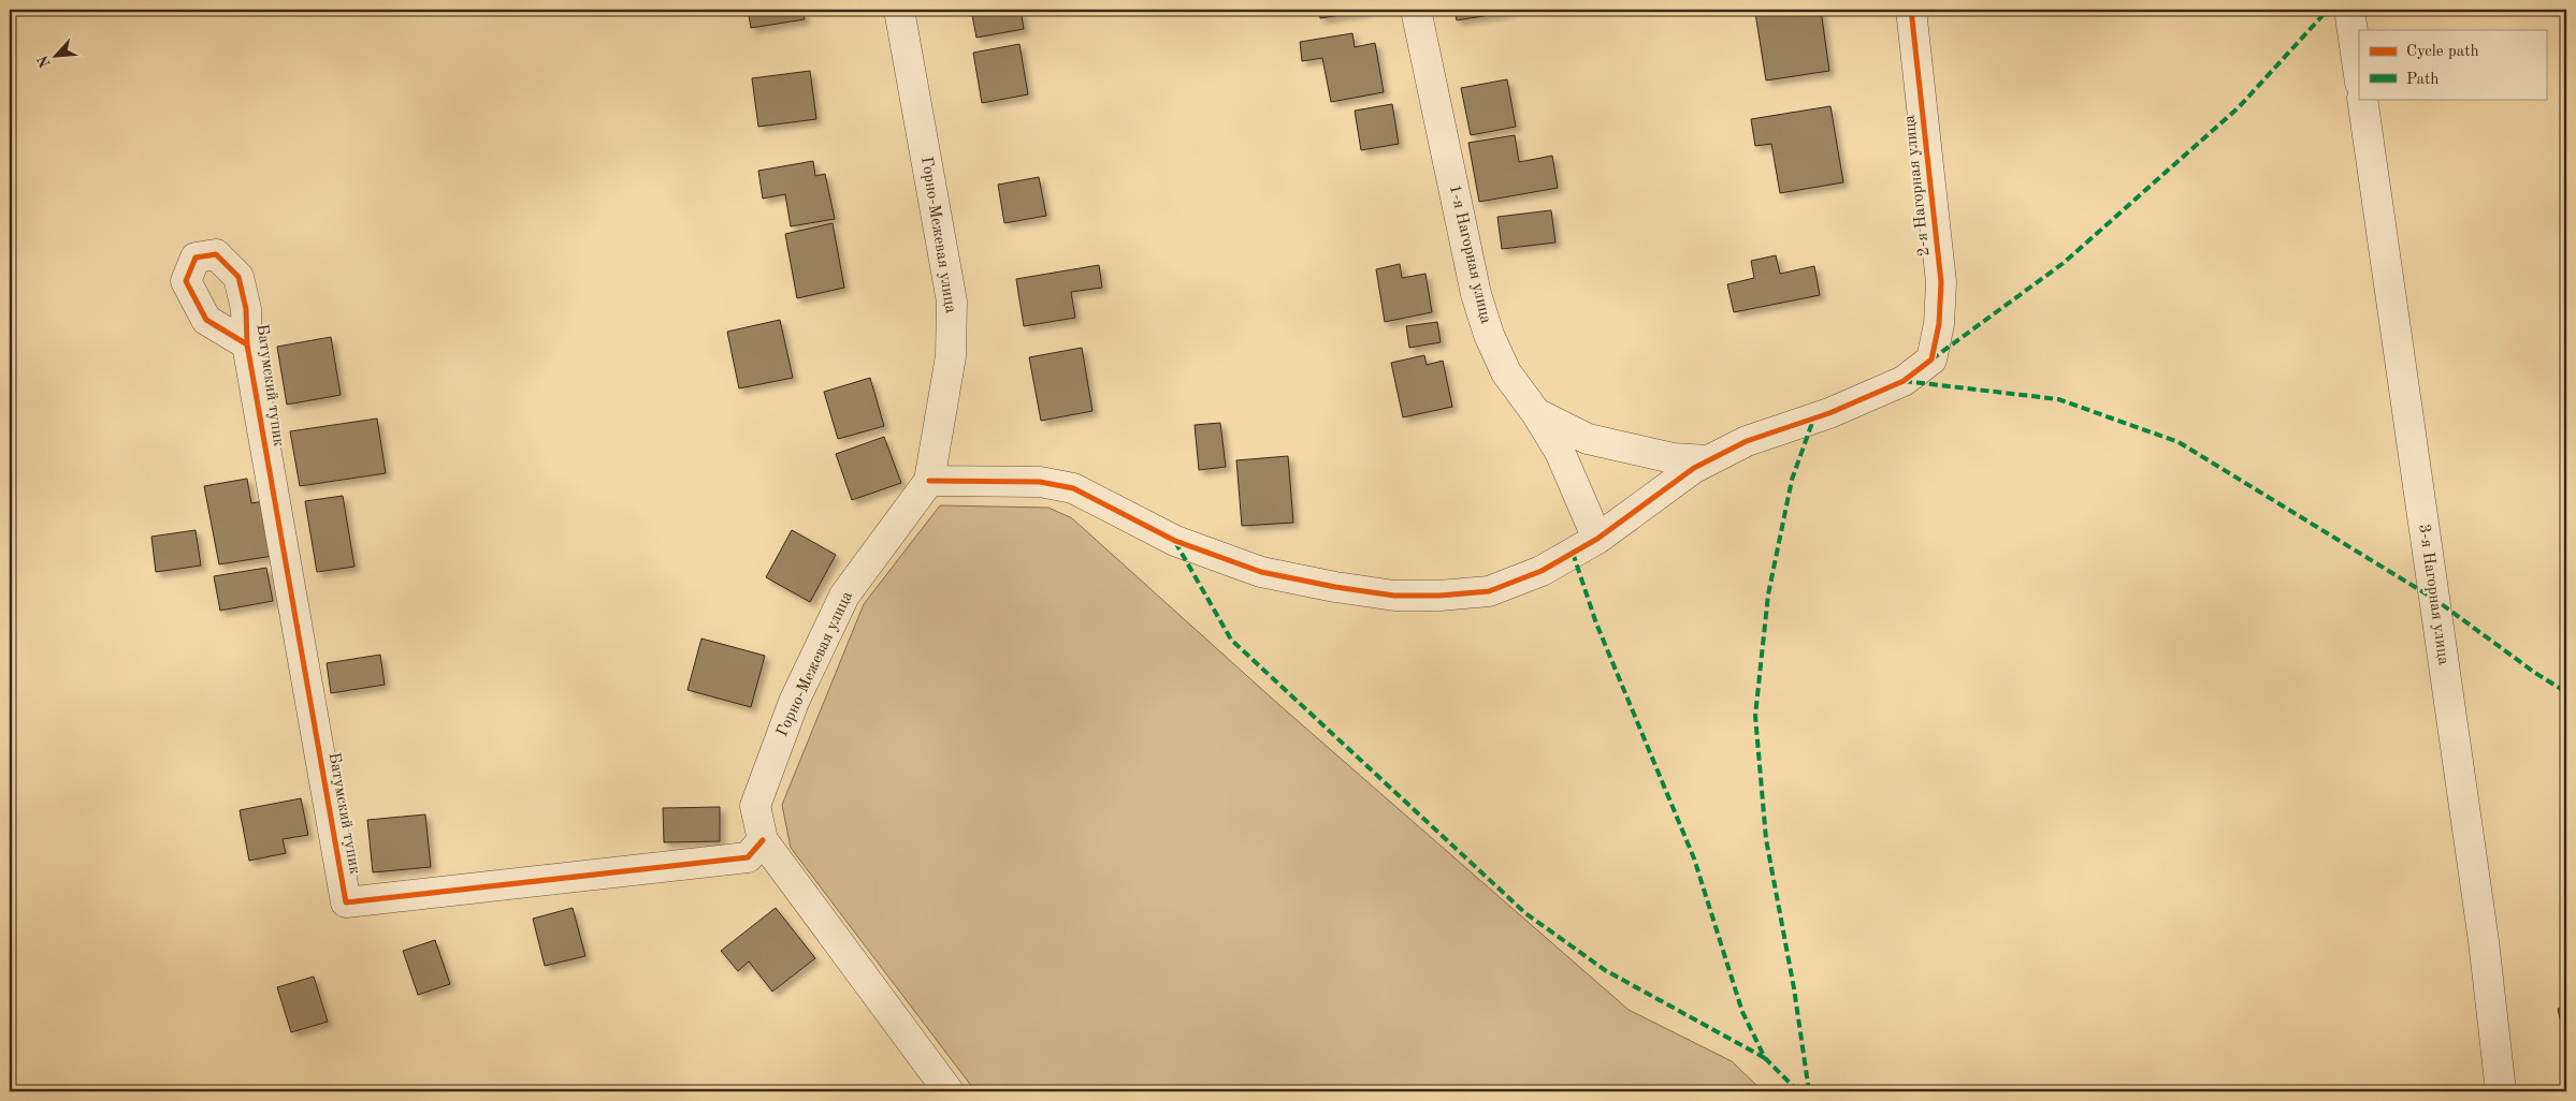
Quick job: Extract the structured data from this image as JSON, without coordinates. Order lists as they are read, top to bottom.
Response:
{
  "streets": {
    "street": [
      "2-я Нагорная улица",
      "Горно-Межевая улица",
      "1-я Нагорная улица",
      "Батумский тупик",
      "3-я Нагорная улица"
    ]
  },
  "crossings": [
    ["Горно-Межевая улица", "Батумский тупик"]
  ],
  "legend": ["Cycle path", "Path"],
  "north": "bottom left"
}
